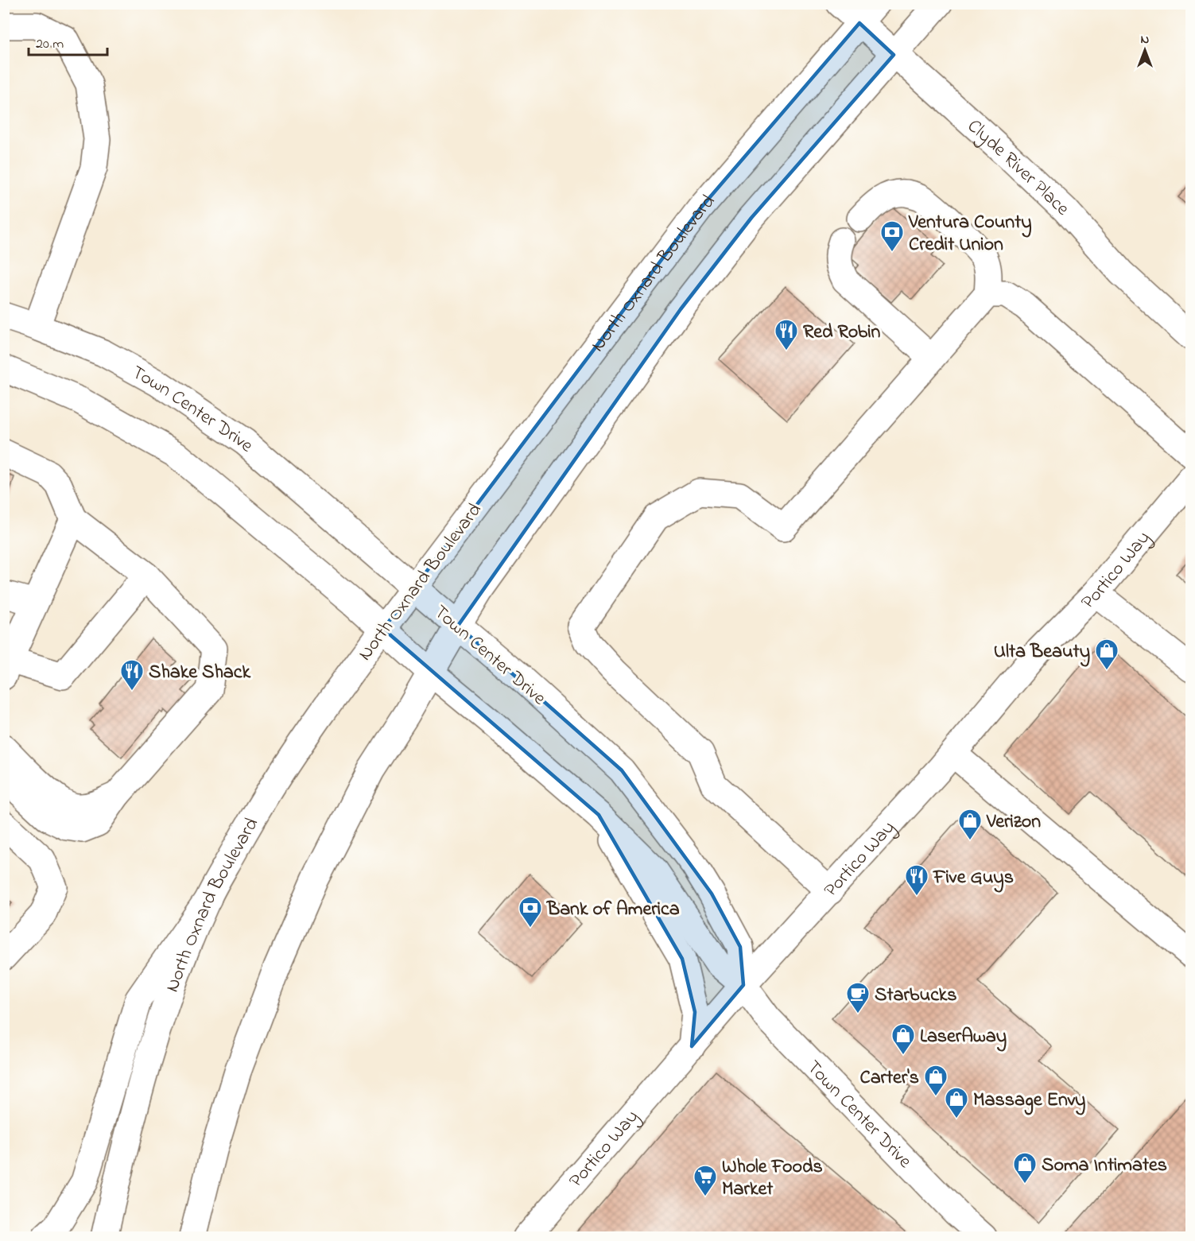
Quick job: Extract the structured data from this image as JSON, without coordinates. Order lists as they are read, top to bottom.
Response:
{
  "streets": {
    "main road": [
      "Clyde River Place",
      "North Oxnard Boulevard",
      "Town Center Drive",
      "Portico Way"
    ]
  },
  "crossings": [
    ["Clyde River Place", "North Oxnard Boulevard"],
    ["North Oxnard Boulevard", "Town Center Drive"],
    ["Town Center Drive", "Portico Way"]
  ],
  "places": {
    "bank": ["Ventura County Credit Union", "Bank of America"],
    "restaurant": ["Red Robin", "Shake Shack", "Five Guys"],
    "shop": [
      "Ulta Beauty",
      "Verizon",
      "LaserAway",
      "Carter's",
      "Massage Envy",
      "Soma Intimates"
    ],
    "cafe": ["Starbucks"],
    "supermarket": ["Whole Foods Market"]
  },
  "scale_bar": "20 m",
  "north": "top"
}
